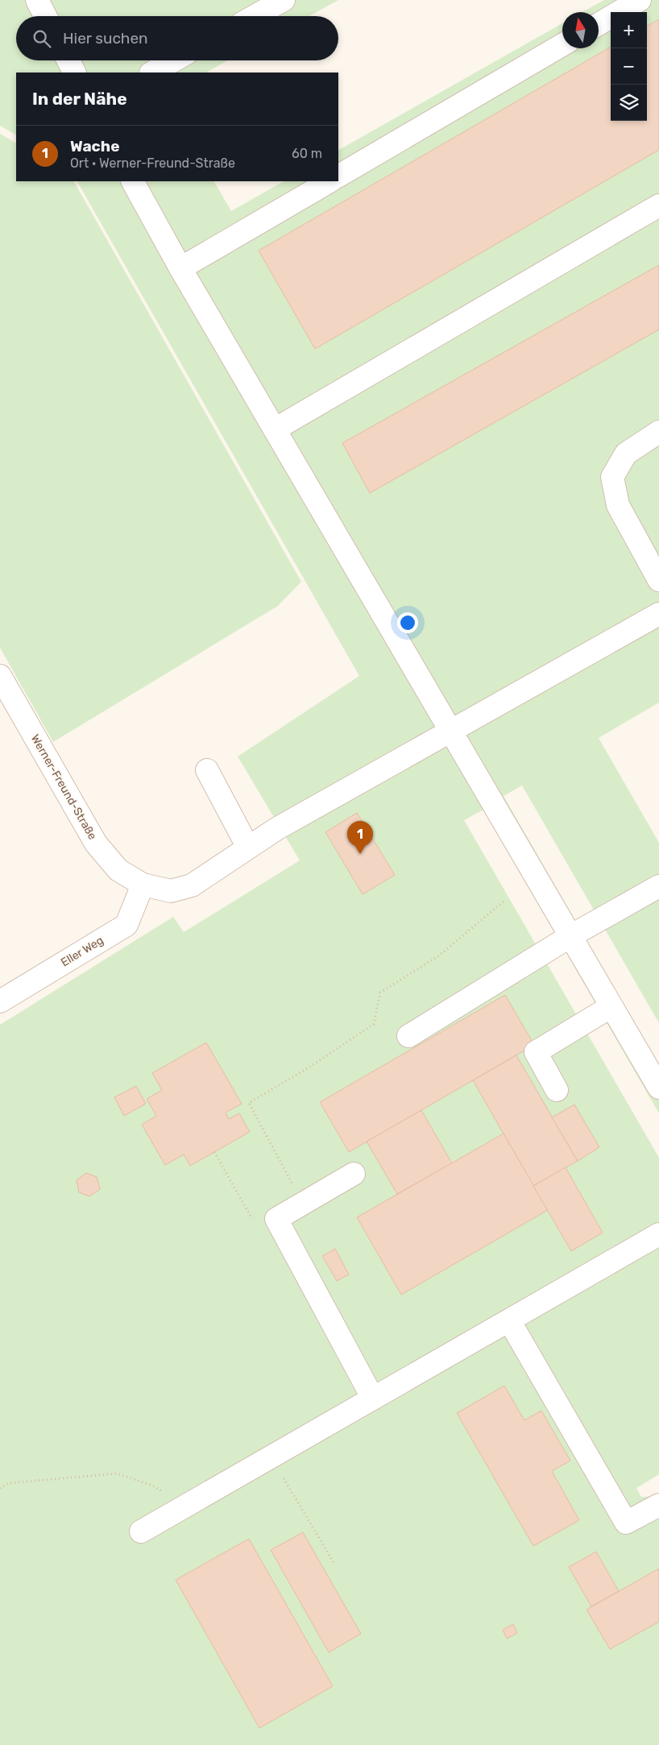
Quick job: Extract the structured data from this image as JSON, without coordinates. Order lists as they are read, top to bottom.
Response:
{
  "streets": {
    "street": ["Werner-Freund-Straße", "Eller Weg"]
  },
  "crossings": [
    ["Werner-Freund-Straße", "Eller Weg"]
  ],
  "north": "top",
  "page": {
    "map_buttons": ["+", "−"],
    "search": "Hier suchen",
    "heading": "In der Nähe",
    "list": [
      {
        "mark": "1",
        "name": "Wache",
        "note": "Ort · Werner-Freund-Straße",
        "value": "60 m"
      }
    ],
    "pins": "1"
  }
}
